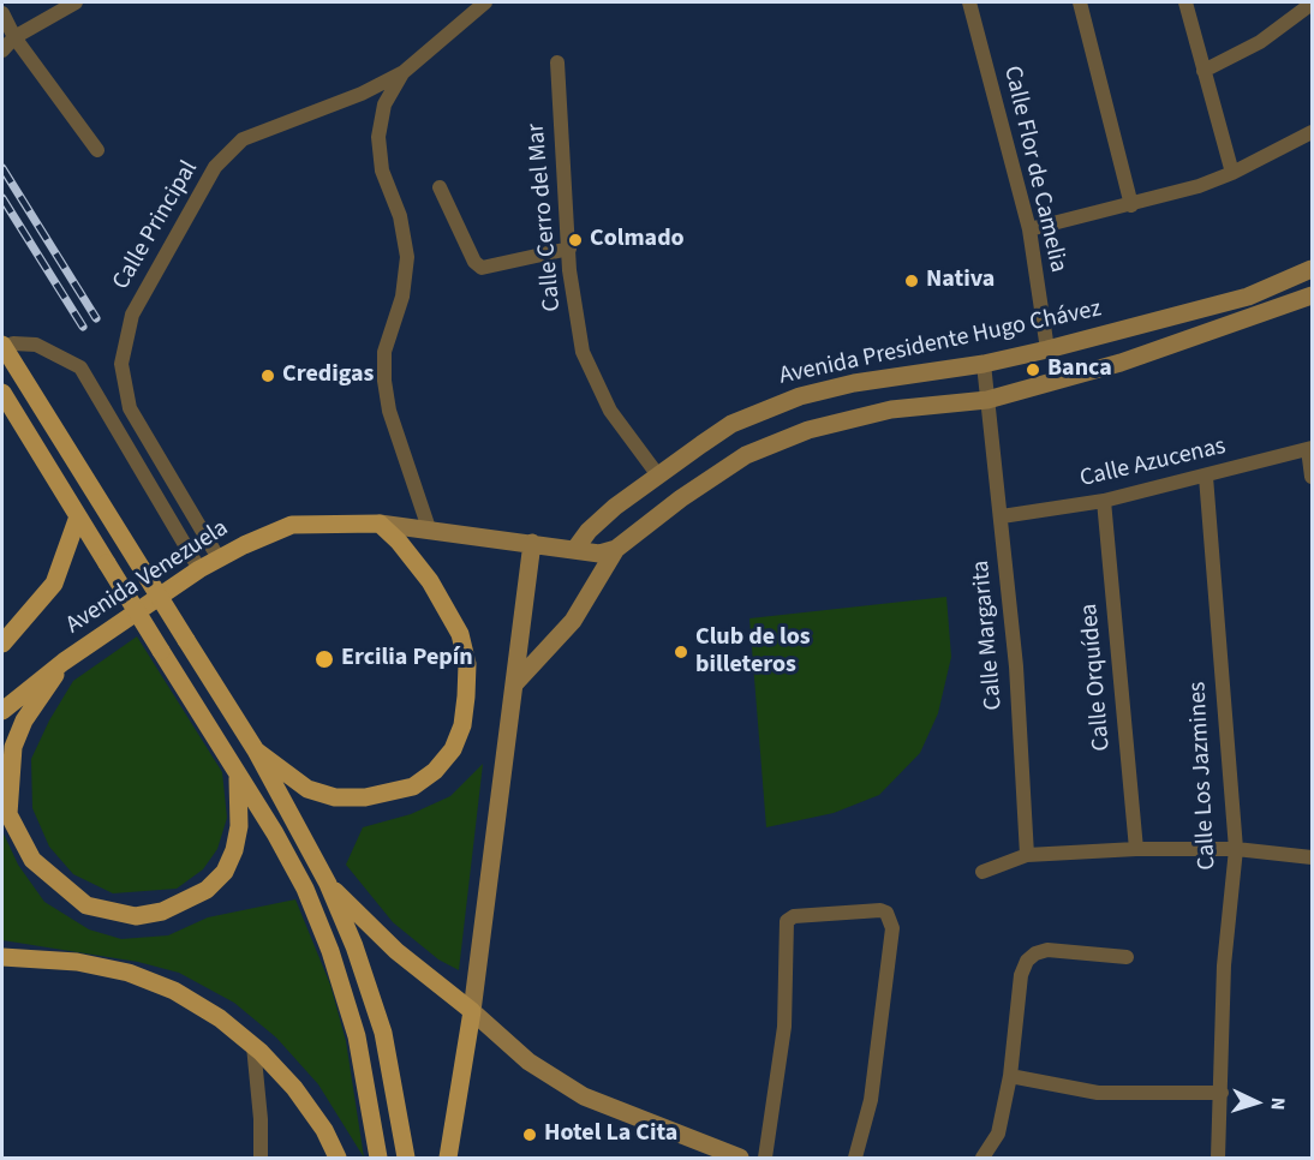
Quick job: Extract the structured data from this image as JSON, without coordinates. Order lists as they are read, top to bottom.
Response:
{
  "streets": {
    "main road": ["Avenida Presidente Hugo Chávez", "Avenida Venezuela"],
    "street": [
      "Calle Flor de Camelia",
      "Calle Cerro del Mar",
      "Calle Principal",
      "Calle Azucenas",
      "Calle Margarita",
      "Calle Orquídea",
      "Calle Los Jazmines"
    ]
  },
  "crossings": [
    ["Calle Flor de Camelia", "Avenida Presidente Hugo Chávez"],
    ["Calle Cerro del Mar", "Avenida Presidente Hugo Chávez"],
    ["Calle Principal", "Avenida Venezuela"],
    ["Avenida Presidente Hugo Chávez", "Calle Margarita"],
    ["Calle Azucenas", "Calle Margarita"],
    ["Calle Azucenas", "Calle Orquídea"],
    ["Calle Azucenas", "Calle Los Jazmines"]
  ],
  "places": [
    "Colmado",
    "Nativa",
    "Banca",
    "Credigas",
    "Club de los billeteros",
    "Ercilia Pepín",
    "Hotel La Cita"
  ],
  "north": "right"
}
